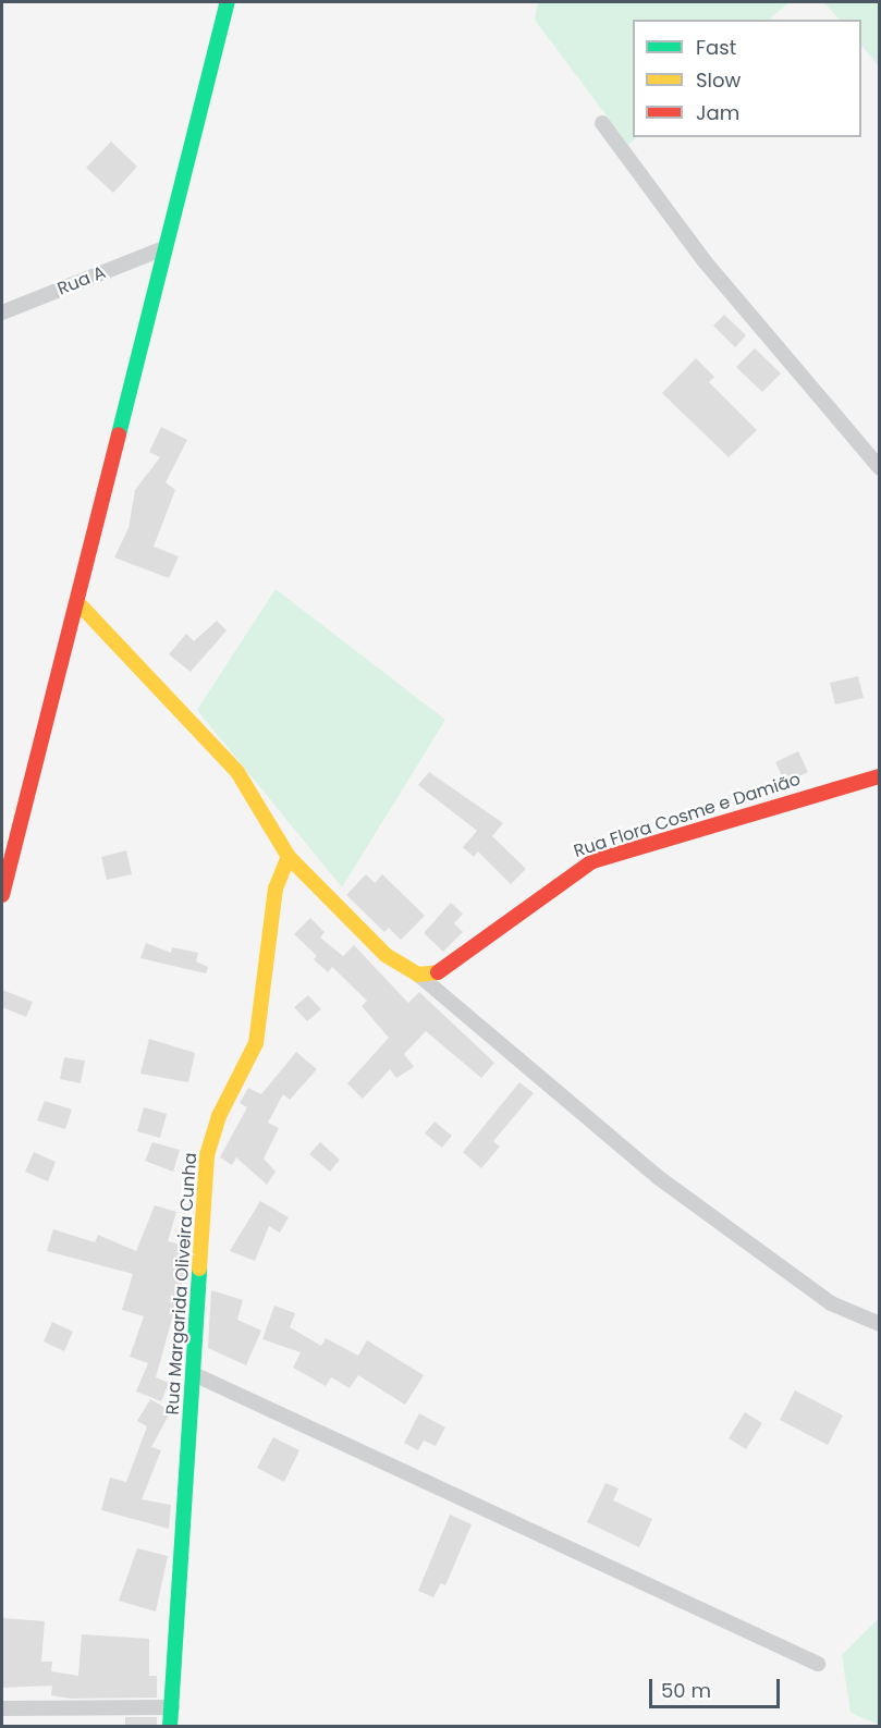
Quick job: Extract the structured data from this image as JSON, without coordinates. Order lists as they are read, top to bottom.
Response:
{
  "streets": {
    "street": ["Rua A", "Rua Flora Cosme e Damião", "Rua Margarida Oliveira Cunha"]
  },
  "legend": ["Fast", "Slow", "Jam"],
  "scale_bar": "50 m"
}
